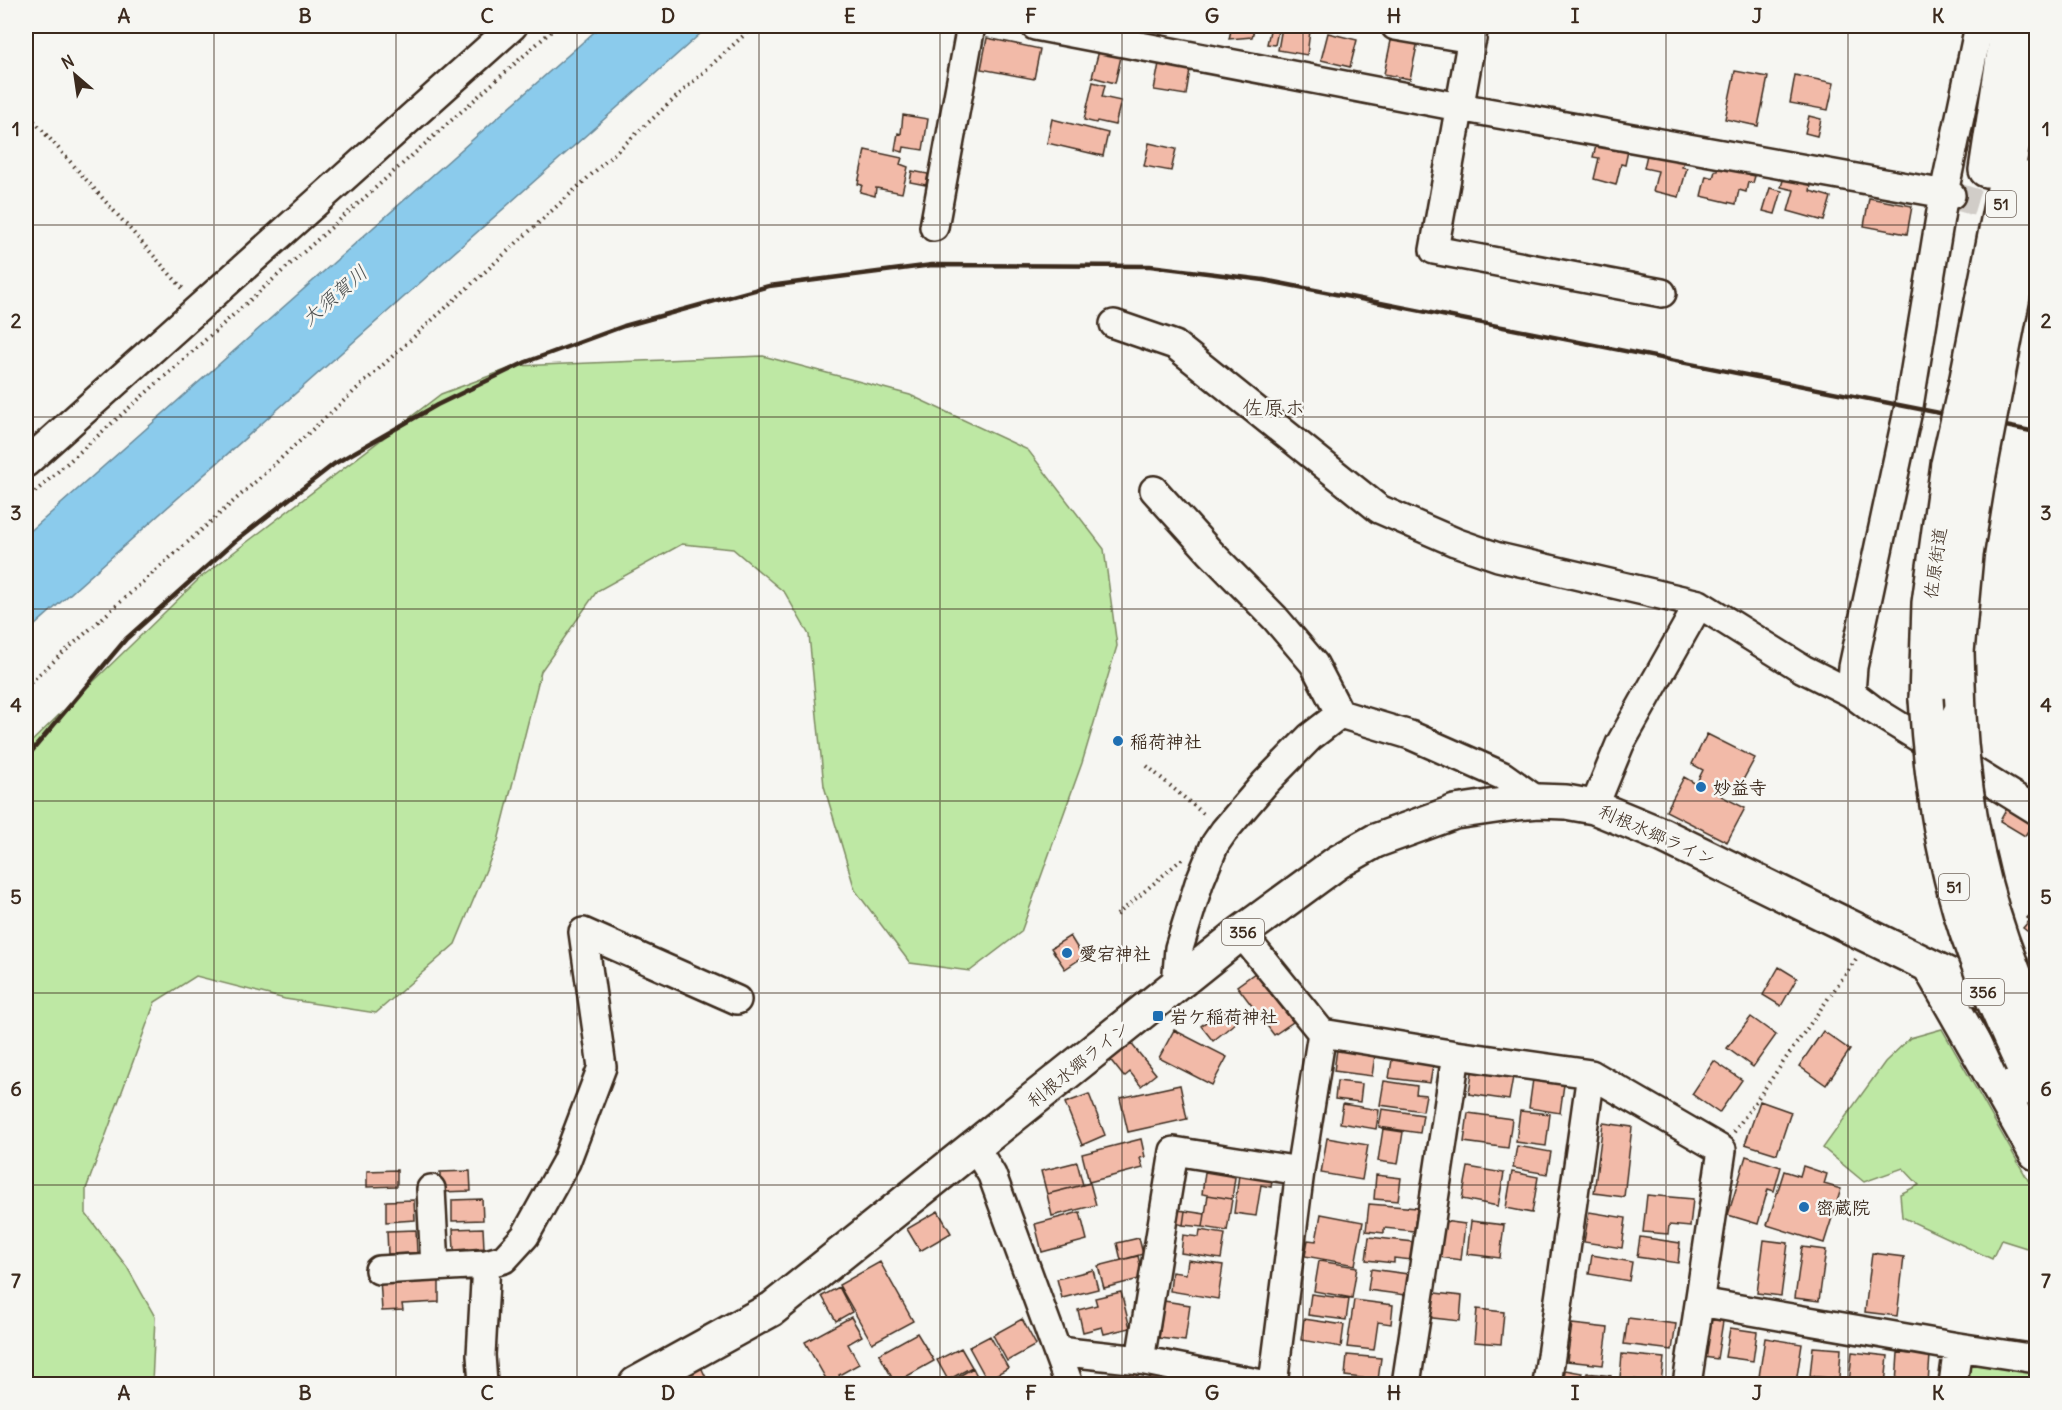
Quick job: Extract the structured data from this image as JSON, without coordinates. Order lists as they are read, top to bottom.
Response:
{
  "streets": {
    "highway": [
      "51",
      "佐原街道",
      "利根水郷ライン",
      "356"
    ]
  },
  "crossings": [
    ["佐原街道", "利根水郷ライン"]
  ],
  "districts": ["佐原ホ"],
  "water": ["大須賀川"],
  "places": {
    "other": [
      "稲荷神社",
      "妙益寺",
      "愛宕神社",
      "密蔵院"
    ],
    "transit": ["岩ケ稲荷神社"]
  },
  "north": "top left",
  "grid": {
    "columns": [
      "A",
      "B",
      "C",
      "D",
      "E",
      "F",
      "G",
      "H",
      "I",
      "J",
      "K"
    ],
    "rows": [
      "1",
      "2",
      "3",
      "4",
      "5",
      "6",
      "7"
    ]
  }
}
